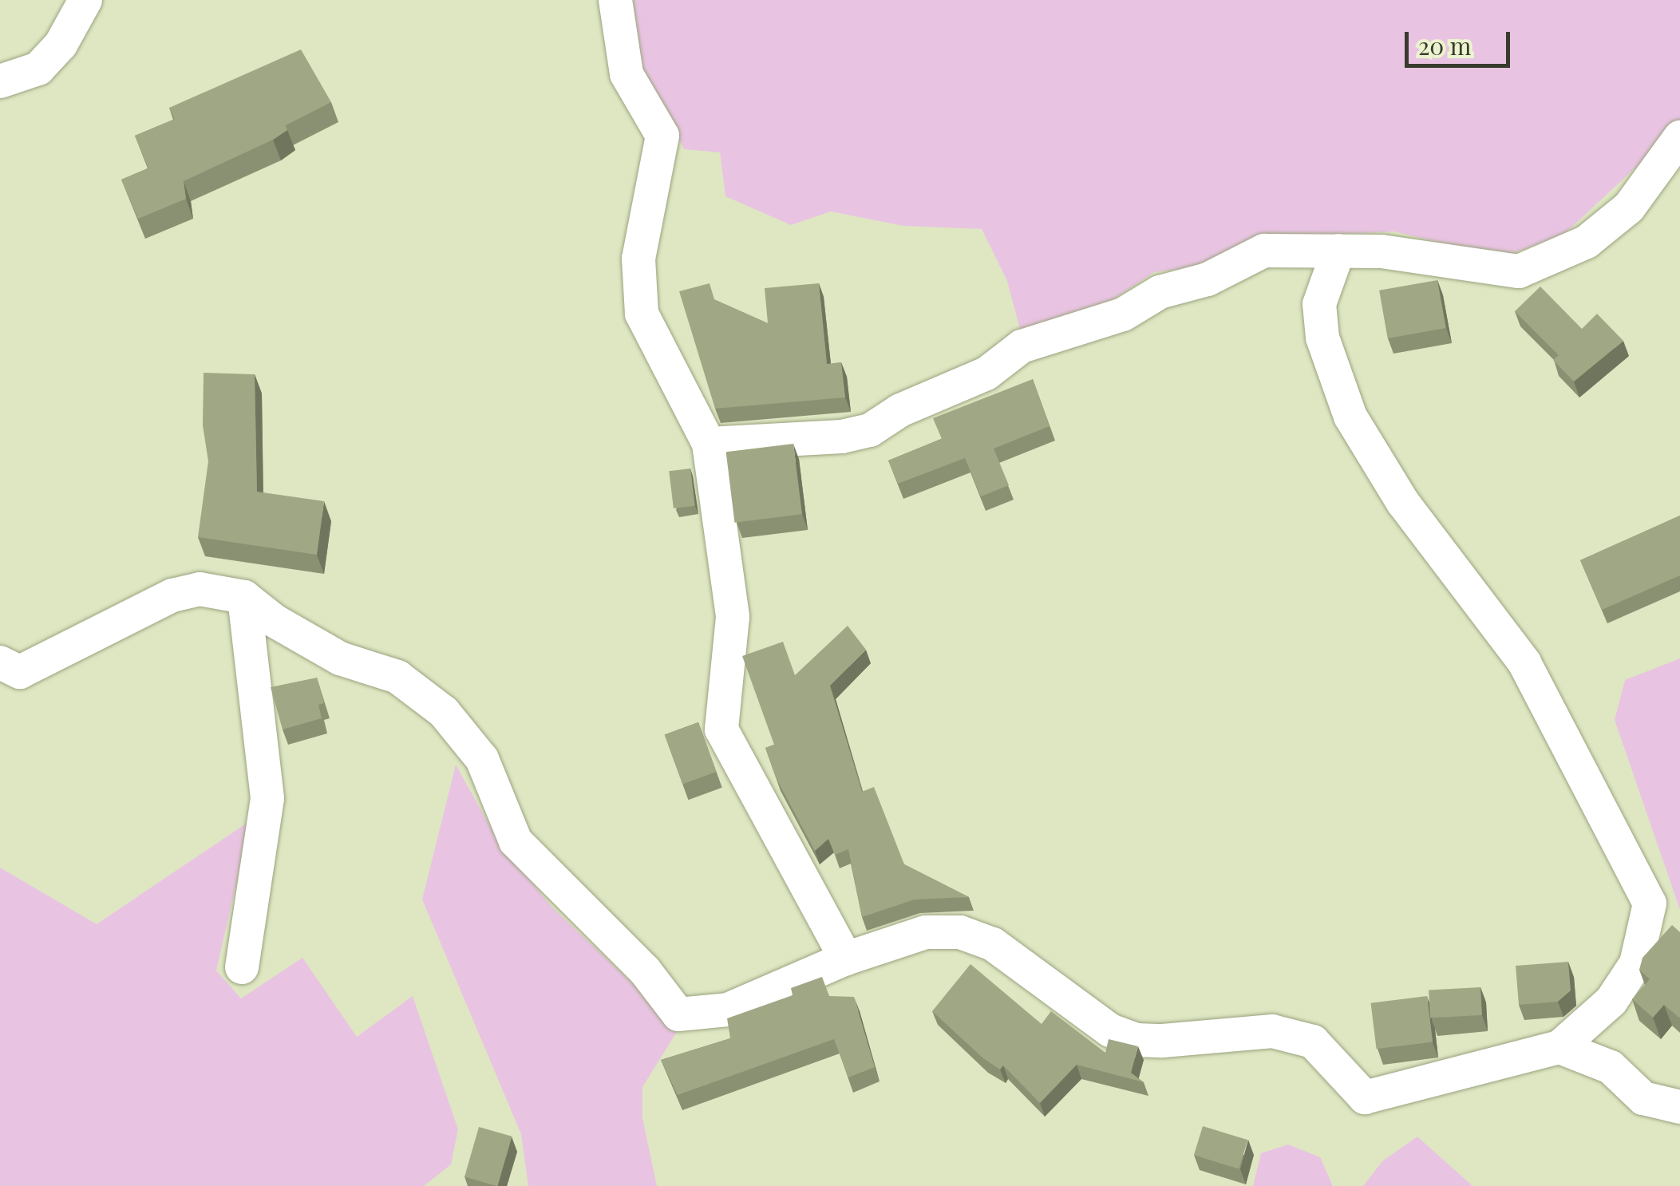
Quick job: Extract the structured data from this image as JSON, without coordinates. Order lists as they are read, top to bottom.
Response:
{
  "scale_bar": "20 m"
}
